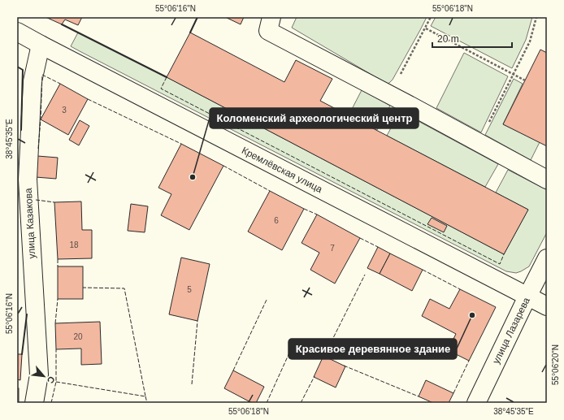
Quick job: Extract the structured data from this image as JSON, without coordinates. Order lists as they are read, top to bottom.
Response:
{
  "streets": {
    "street": ["Кремлёвская улица", "улица Казакова", "улица Лазарева"]
  },
  "crossings": [
    ["Кремлёвская улица", "улица Казакова"],
    ["Кремлёвская улица", "улица Лазарева"]
  ],
  "places": ["Коломенский археологический центр", "Красивое деревянное здание"],
  "house_numbers": [
    "3",
    "6",
    "18",
    "7",
    "5",
    "20"
  ],
  "scale_bar": "20 m",
  "north": "bottom right",
  "coordinates": [
    "55°06'16\"N",
    "55°06'18\"N",
    "38°45'35\"E",
    "55°06'20\"N"
  ]
}
